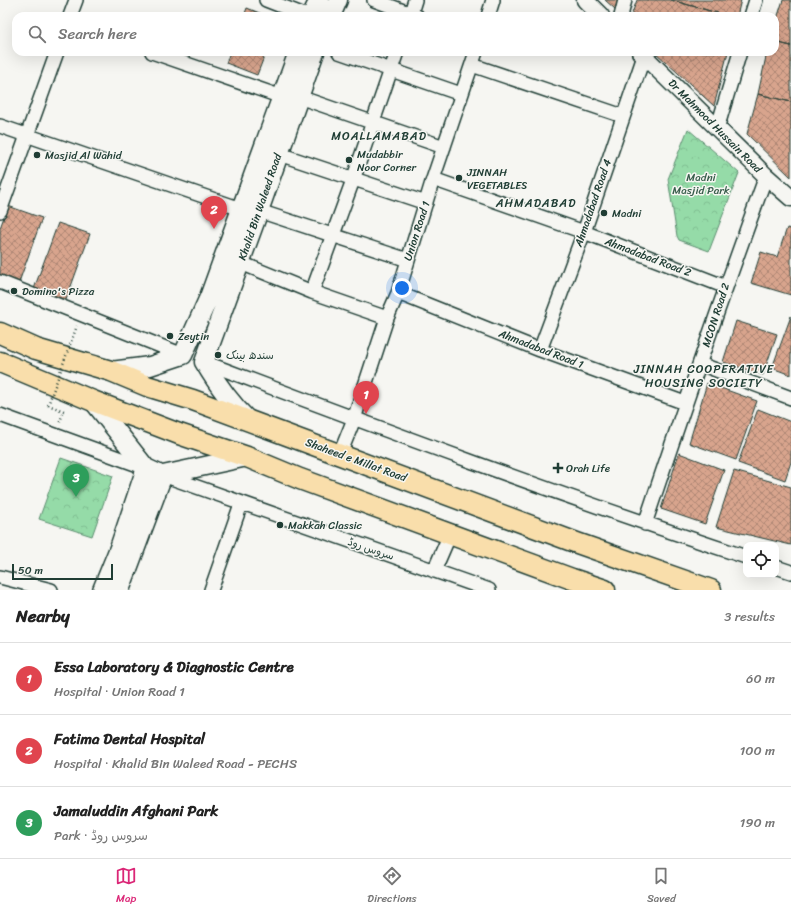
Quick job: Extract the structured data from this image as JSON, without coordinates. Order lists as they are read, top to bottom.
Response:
{
  "streets": {
    "main road": ["Khalid Bin Waleed Road", "Shaheed e Millat Road"],
    "street": [
      "Dr Mahmood Hussain Road",
      "Ahmadabad Road 4",
      "Union Road 1",
      "Ahmadabad Road 2",
      "MCON Road 2",
      "Ahmadabad Road 1",
      "سروس روڈ"
    ]
  },
  "crossings": [
    ["Dr Mahmood Hussain Road", "MCON Road 2"],
    ["Ahmadabad Road 4", "Ahmadabad Road 2"],
    ["Ahmadabad Road 4", "Ahmadabad Road 1"],
    ["Union Road 1", "Ahmadabad Road 2"],
    ["Union Road 1", "Ahmadabad Road 1"],
    ["Union Road 1", "Shaheed e Millat Road"],
    ["Ahmadabad Road 2", "MCON Road 2"],
    ["MCON Road 2", "Ahmadabad Road 1"]
  ],
  "districts": ["MOALLAMABAD", "AHMADABAD", "JINNAH COOPERATIVE HOUSING SOCIETY"],
  "parks": ["Madni Masjid Park"],
  "places": {
    "other": [
      "Masjid Al Wahid",
      "Mudabbir Noor Corner",
      "JINNAH VEGETABLES",
      "Madni",
      "Domino's Pizza",
      "Zeytin",
      "سندھ بینک",
      "Makkah Classic"
    ],
    "health": ["Orah Life"]
  },
  "scale_bar": "50 m",
  "page": {
    "search": "Search here",
    "pins": ["2", "1", "3"],
    "scale": "50 m",
    "heading": ["Nearby", "3 results"],
    "list": [
      {
        "mark": "1",
        "name": "Essa Laboratory & Diagnostic Centre",
        "note": "Hospital · Union Road 1",
        "value": "60 m"
      },
      {
        "mark": "2",
        "name": "Fatima Dental Hospital",
        "note": "Hospital · Khalid Bin Waleed Road - PECHS",
        "value": "100 m"
      },
      {
        "mark": "3",
        "name": "Jamaluddin Afghani Park",
        "note": "Park · سروس روڈ",
        "value": "190 m"
      }
    ],
    "nav": ["Map", "Directions", "Saved"]
  }
}
